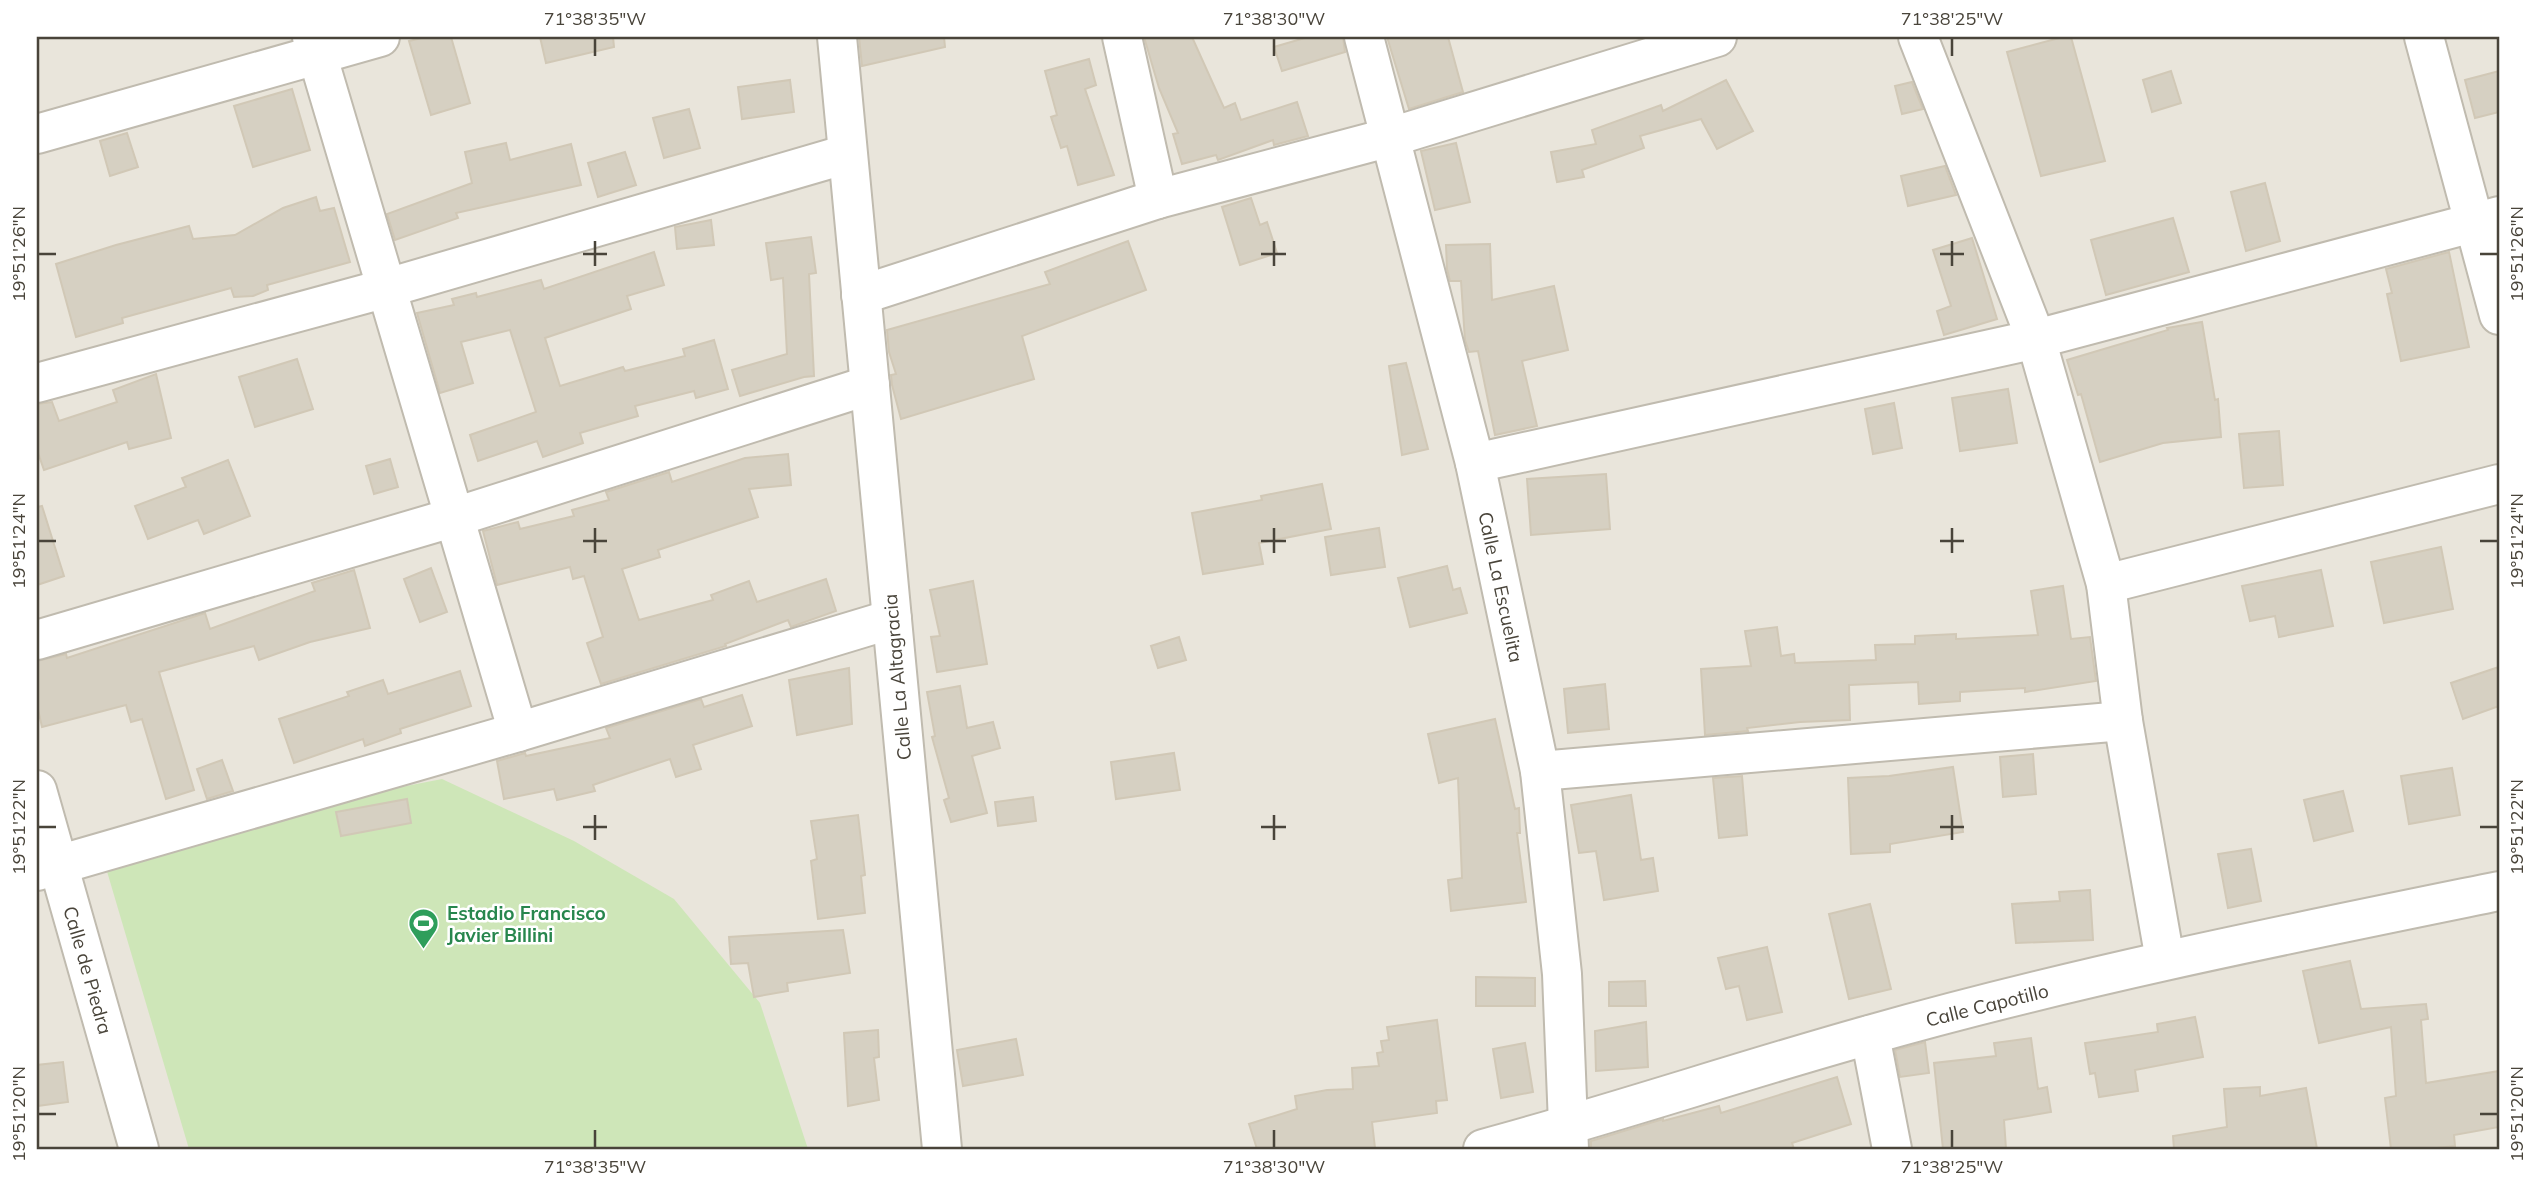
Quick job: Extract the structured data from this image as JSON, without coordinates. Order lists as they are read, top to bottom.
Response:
{
  "streets": {
    "street": [
      "Calle La Escuelita",
      "Calle La Altagracia",
      "Calle de Piedra",
      "Calle Capotillo"
    ]
  },
  "crossings": [
    ["Calle La Escuelita", "Calle Capotillo"]
  ],
  "places": {
    "sports": ["Estadio Francisco Javier Billini"]
  },
  "coordinates": [
    "71°38'35\"W",
    "71°38'30\"W",
    "71°38'25\"W",
    "19°51'26\"N",
    "19°51'24\"N",
    "19°51'22\"N",
    "19°51'20\"N"
  ]
}
